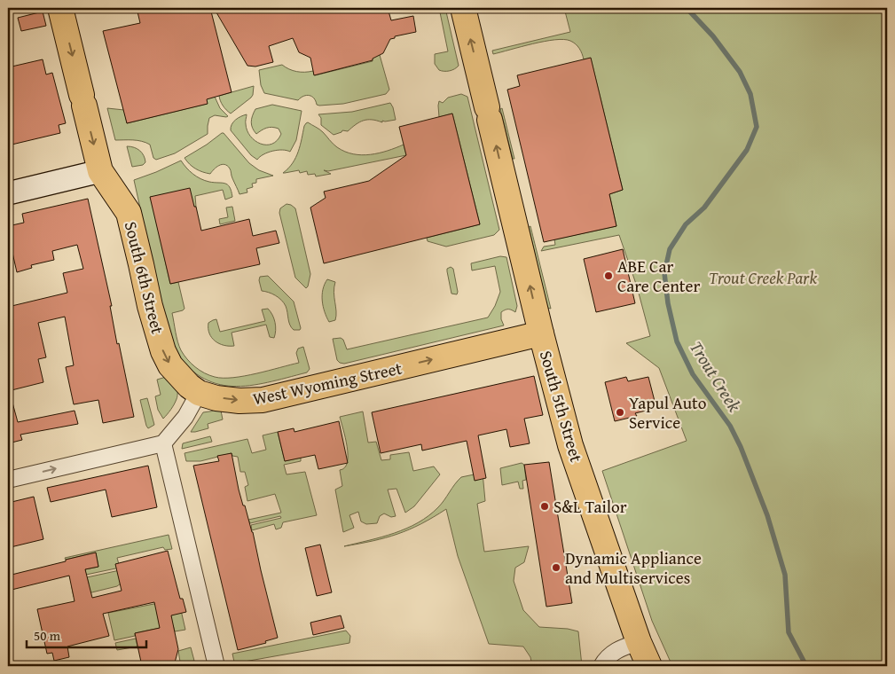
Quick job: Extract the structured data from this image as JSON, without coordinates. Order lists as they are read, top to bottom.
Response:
{
  "streets": {
    "main road": ["South 6th Street", "West Wyoming Street", "South 5th Street"]
  },
  "crossings": [
    ["South 6th Street", "West Wyoming Street"],
    ["West Wyoming Street", "South 5th Street"]
  ],
  "one_way": ["South 6th Street", "West Wyoming Street", "South 5th Street"],
  "water": ["Trout Creek"],
  "parks": ["Trout Creek Park"],
  "places": [
    "ABE Car Care Center",
    "Yapul Auto Service",
    "S&L Tailor",
    "Dynamic Appliance and Multiservices"
  ],
  "scale_bar": "50 m"
}
